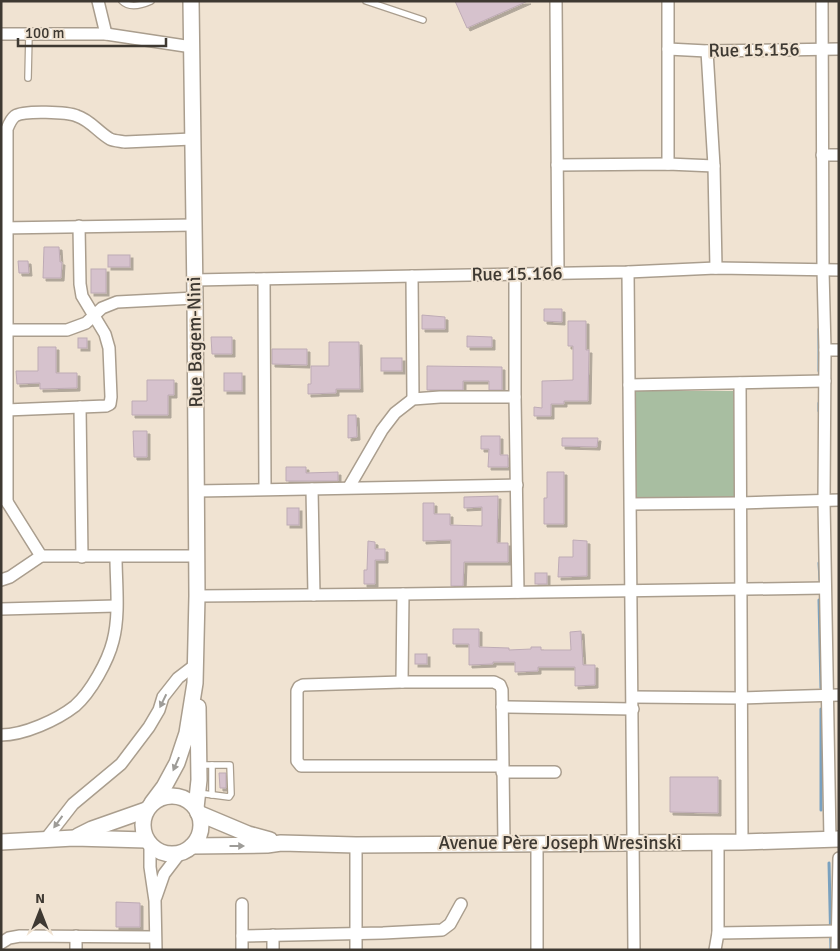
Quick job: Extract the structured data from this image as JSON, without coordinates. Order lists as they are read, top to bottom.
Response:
{
  "streets": {
    "street": [
      "Rue 15.156",
      "Rue 15.166",
      "Rue Bagem-Nini",
      "Avenue Père Joseph Wresinski"
    ]
  },
  "crossings": [
    ["Rue 15.166", "Rue Bagem-Nini"]
  ],
  "scale_bar": "100 m",
  "north": "top"
}
